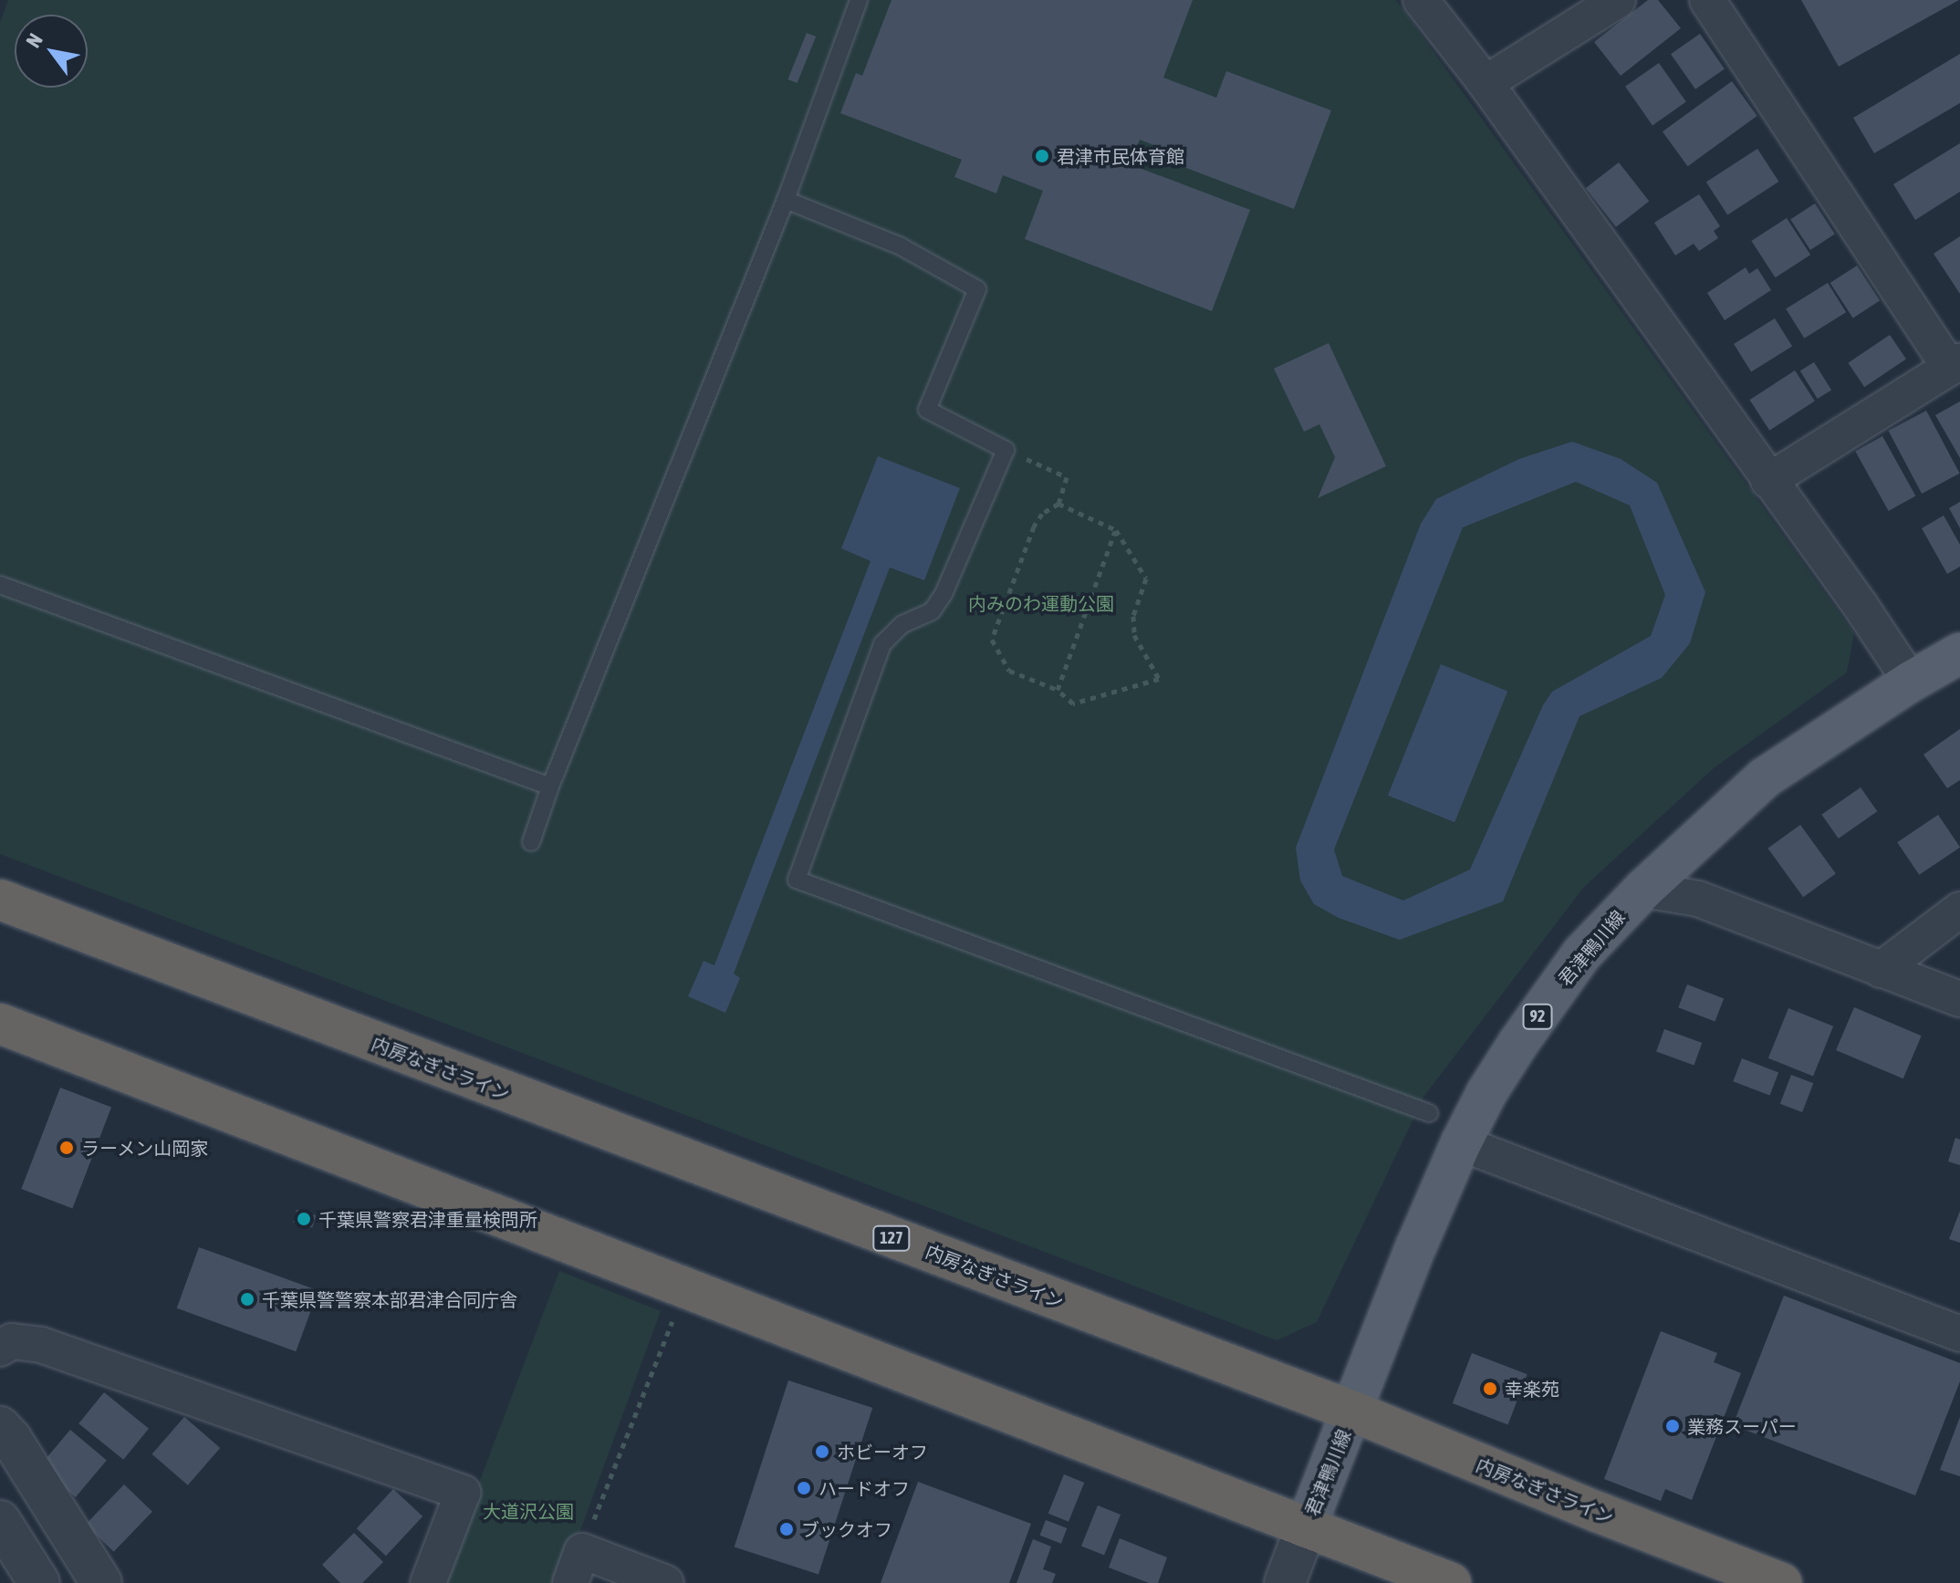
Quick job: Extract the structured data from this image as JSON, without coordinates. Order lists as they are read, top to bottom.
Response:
{
  "streets": {
    "highway": ["内房なぎさライン", "127"],
    "main road": ["君津鴨川線", "92"]
  },
  "crossings": [
    ["君津鴨川線", "内房なぎさライン"]
  ],
  "parks": ["内みのわ運動公園", "大道沢公園"],
  "places": [
    "君津市民体育館",
    "ラーメン山岡家",
    "千葉県警察君津重量検問所",
    "千葉県警警察本部君津合同庁舎",
    "幸楽苑",
    "業務スーパー",
    "ホビーオフ",
    "ハードオフ",
    "ブックオフ"
  ],
  "north": "top left"
}
